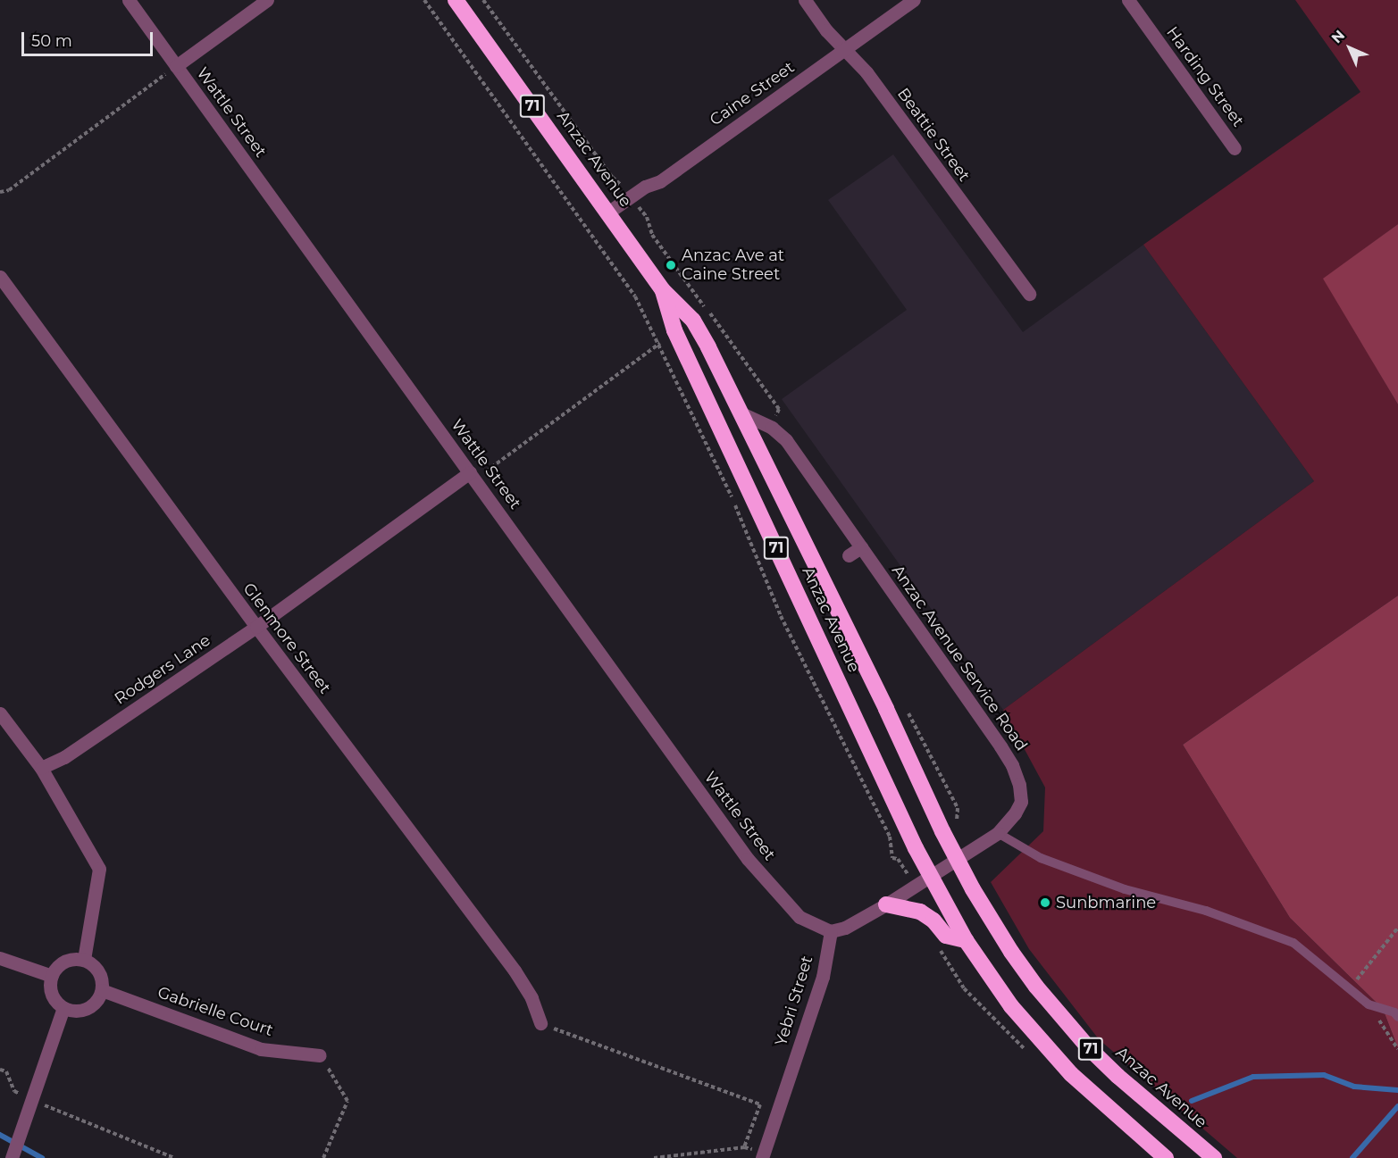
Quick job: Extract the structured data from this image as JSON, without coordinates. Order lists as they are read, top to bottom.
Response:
{
  "streets": {
    "highway": ["71", "Anzac Avenue"],
    "street": [
      "Harding Street",
      "Caine Street",
      "Wattle Street",
      "Beattie Street",
      "Glenmore Street",
      "Anzac Avenue Service Road",
      "Rodgers Lane",
      "Yebri Street",
      "Gabrielle Court"
    ]
  },
  "crossings": [
    ["Caine Street", "Beattie Street"],
    ["Caine Street", "Anzac Avenue"],
    ["Wattle Street", "Rodgers Lane"],
    ["Wattle Street", "Yebri Street"],
    ["Anzac Avenue", "Anzac Avenue Service Road"],
    ["Glenmore Street", "Rodgers Lane"]
  ],
  "places": ["Anzac Ave at Caine Street", "Sunbmarine"],
  "scale_bar": "50 m",
  "north": "top left"
}
